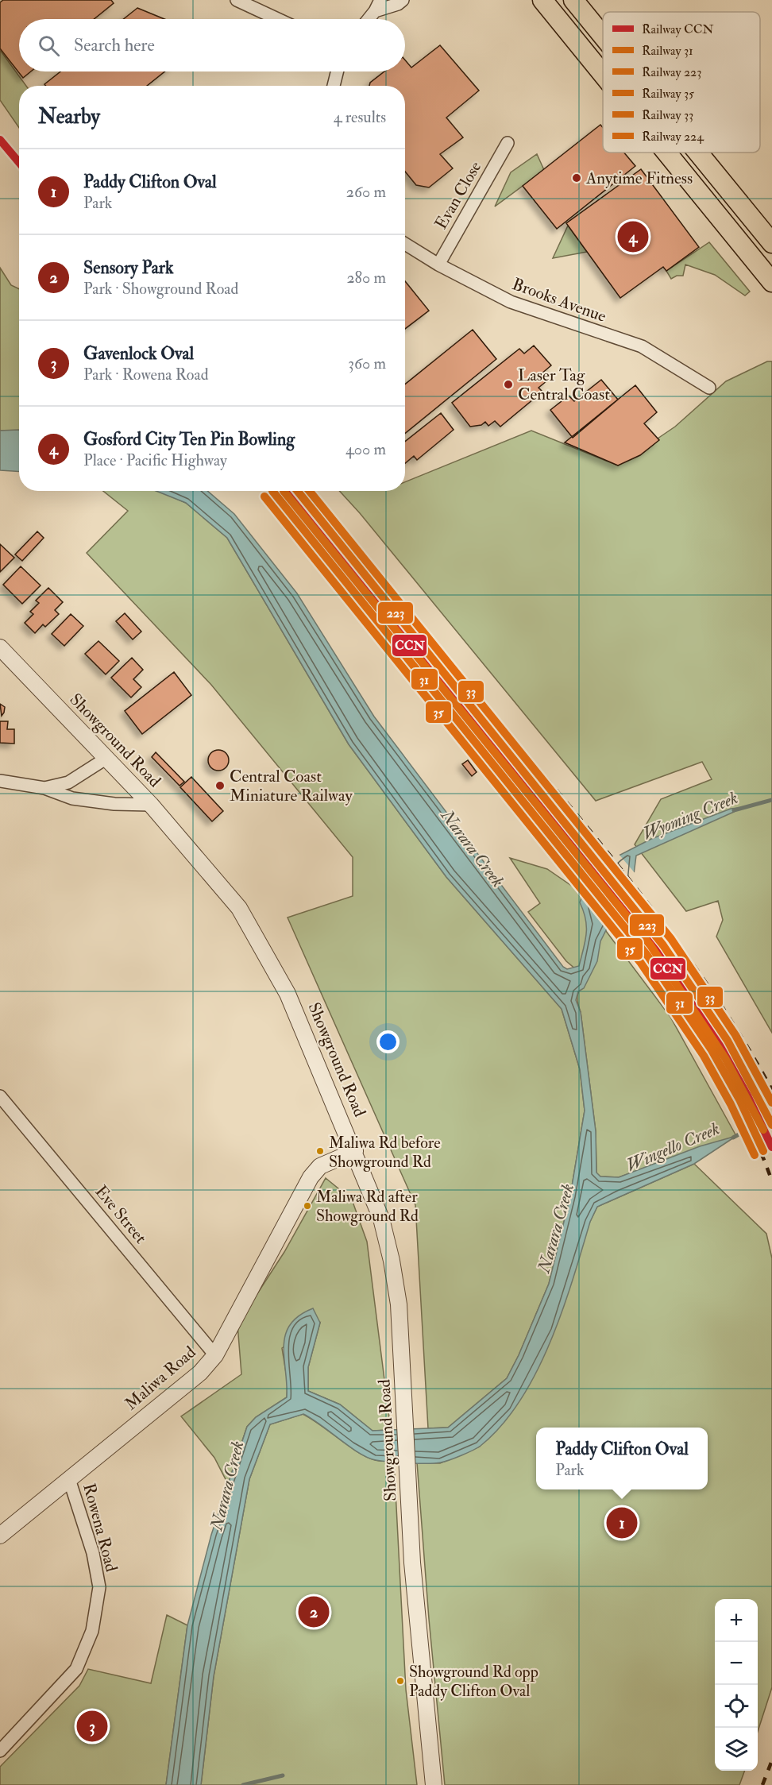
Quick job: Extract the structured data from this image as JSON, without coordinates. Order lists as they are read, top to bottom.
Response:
{
  "streets": {
    "street": [
      "Evan Close",
      "Brooks Avenue",
      "Showground Road",
      "Eve Street",
      "Maliwa Road",
      "Rowena Road"
    ]
  },
  "crossings": [
    ["Evan Close", "Brooks Avenue"],
    ["Showground Road", "Maliwa Road"],
    ["Eve Street", "Maliwa Road"],
    ["Maliwa Road", "Rowena Road"]
  ],
  "water": ["Wyoming Creek", "Narara Creek", "Wingello Creek"],
  "places": [
    "Anytime Fitness",
    "Laser Tag Central Coast",
    "Central Coast Miniature Railway",
    "Maliwa Rd before Showground Rd",
    "Maliwa Rd after Showground Rd",
    "Showground Rd opp Paddy Clifton Oval"
  ],
  "lines": [
    "rail line CCN",
    "rail line 31",
    "rail line 223",
    "rail line 33",
    "rail line 224",
    "rail line 35"
  ],
  "legend": [
    "Railway CCN",
    "Railway 31",
    "Railway 223",
    "Railway 35",
    "Railway 33",
    "Railway 224"
  ],
  "page": {
    "search": "Search here",
    "heading": ["Nearby", "4 results"],
    "list": [
      {
        "mark": "1",
        "name": "Paddy Clifton Oval",
        "note": "Park",
        "value": "260 m"
      },
      {
        "mark": "2",
        "name": "Sensory Park",
        "note": "Park · Showground Road",
        "value": "280 m"
      },
      {
        "mark": "3",
        "name": "Gavenlock Oval",
        "note": "Park · Rowena Road",
        "value": "360 m"
      },
      {
        "mark": "4",
        "name": "Gosford City Ten Pin Bowling",
        "note": "Place · Pacific Highway",
        "value": "400 m"
      }
    ],
    "pins": [
      "4",
      "1",
      "2",
      "3"
    ],
    "popup": ["Paddy Clifton Oval", "Park"],
    "map_buttons": ["+", "−"]
  }
}
